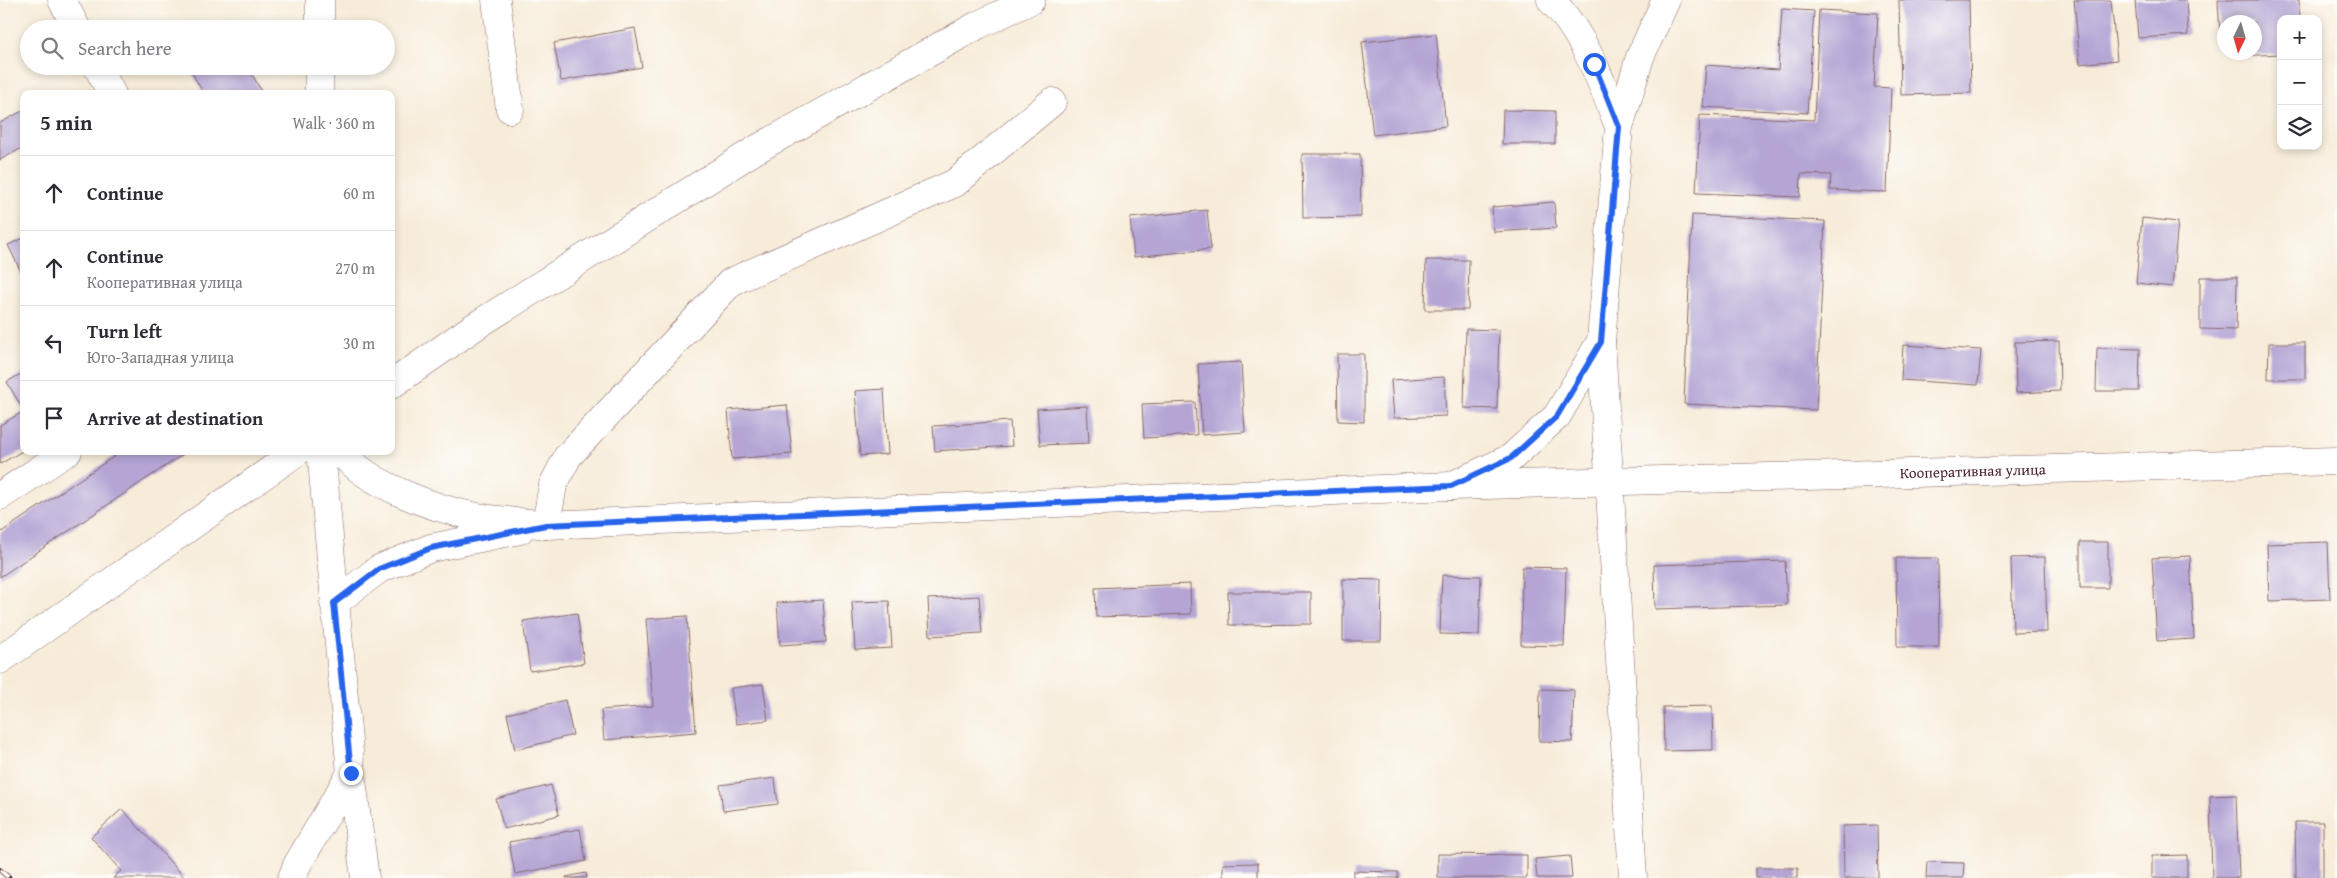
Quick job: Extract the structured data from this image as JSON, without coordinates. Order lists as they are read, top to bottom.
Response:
{
  "streets": {
    "main road": ["Кооперативная улица"]
  },
  "north": "bottom",
  "page": {
    "map_buttons": ["+", "−"],
    "search": "Search here",
    "heading": ["5 min", "Walk · 360 m"],
    "list": [
      ["Continue", "60 m"],
      ["Continue", "Кооперативная улица", "270 m"],
      ["Turn left", "Юго-Западная улица", "30 m"],
      "Arrive at destination"
    ]
  }
}
